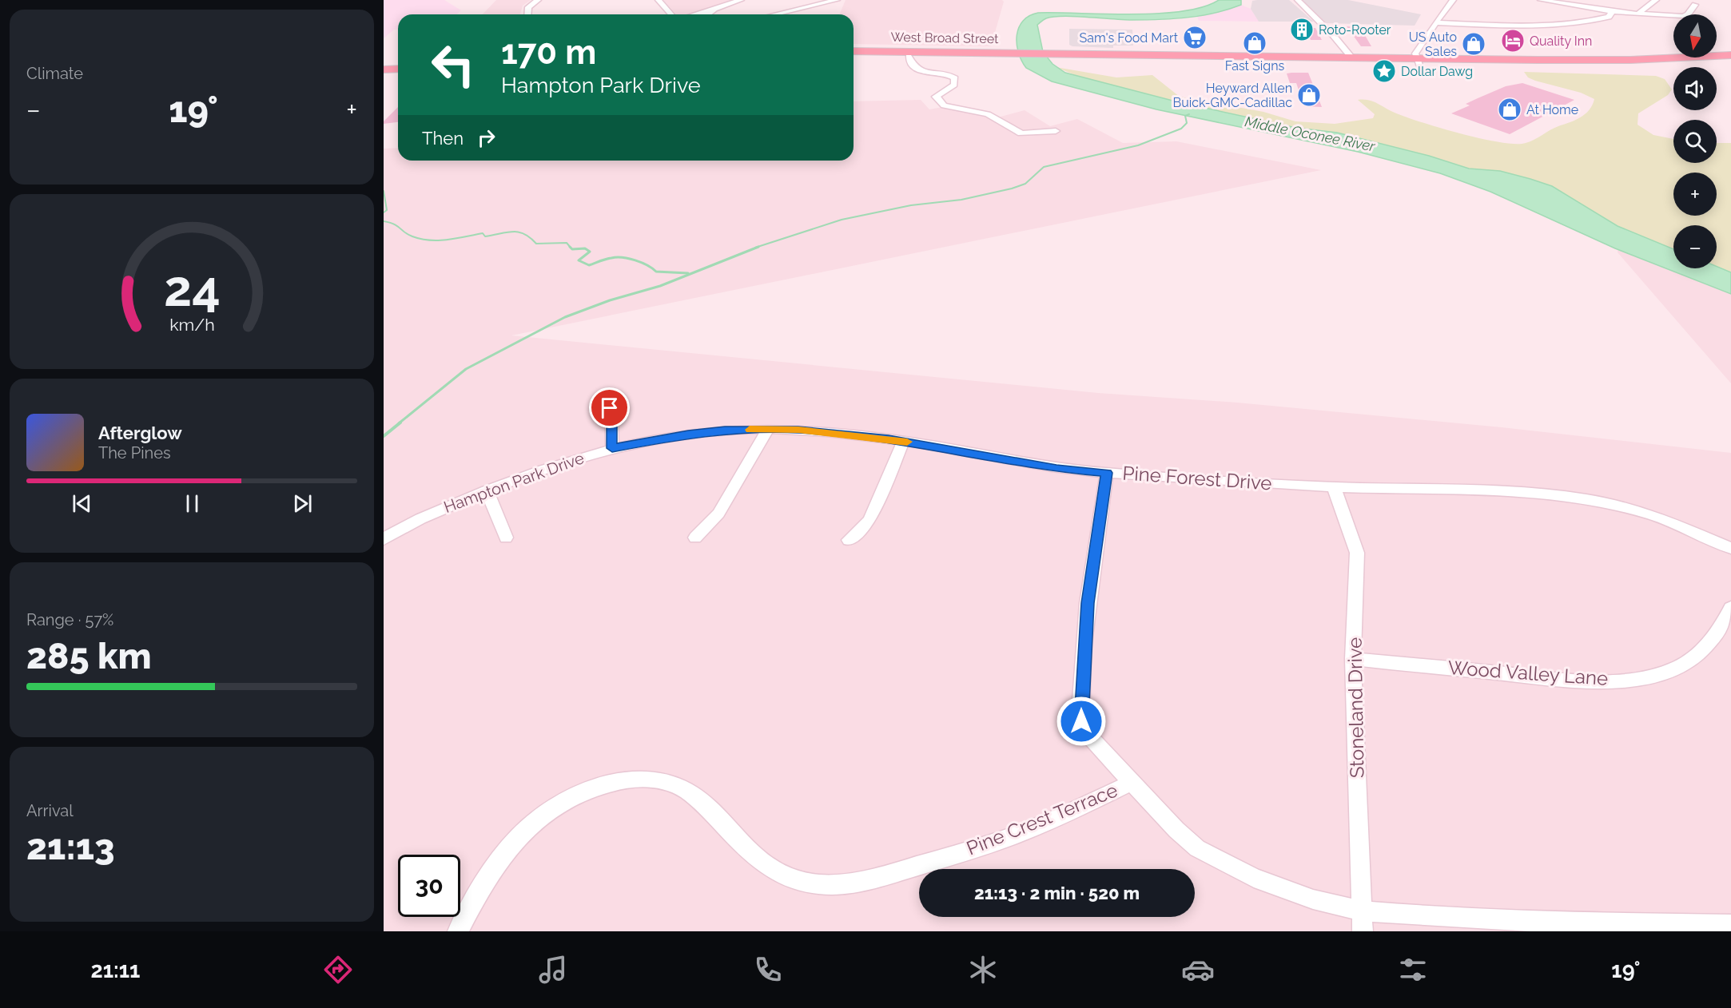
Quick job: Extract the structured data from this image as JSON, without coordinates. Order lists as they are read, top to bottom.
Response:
{
  "streets": {
    "main road": ["West Broad Street"],
    "street": [
      "Pine Forest Drive",
      "Hampton Park Drive",
      "Wood Valley Lane",
      "Stoneland Drive",
      "Pine Crest Terrace"
    ]
  },
  "crossings": [
    ["Pine Forest Drive", "Hampton Park Drive"],
    ["Pine Forest Drive", "Stoneland Drive"],
    ["Pine Forest Drive", "Pine Crest Terrace"],
    ["Wood Valley Lane", "Stoneland Drive"]
  ],
  "water": ["Middle Oconee River"],
  "places": {
    "building": ["Roto-Rooter"],
    "supermarket": ["Sam's Food Mart"],
    "hotel": ["Quality Inn"],
    "shop": [
      "Fast Signs",
      "US Auto Sales",
      "Heyward Allen Buick-GMC-Cadillac",
      "At Home"
    ],
    "place": ["Dollar Dawg"]
  },
  "north": "bottom",
  "page": {
    "tile": [
      "Climate",
      ["Range · 57%", "285 km"],
      ["Arrival", "21:13"]
    ],
    "map_buttons": ["+", "−"],
    "turn": ["170 m", "Hampton Park Drive"],
    "heat": ["−", "19°", "+"],
    "then": "Then",
    "song": ["Afterglow", "The Pines"],
    "limit": "30",
    "trip": "21:13 · 2 min · 520 m",
    "tabs": ["21:11", "19°"],
    "gauge": ["24", "km/h"]
  }
}
